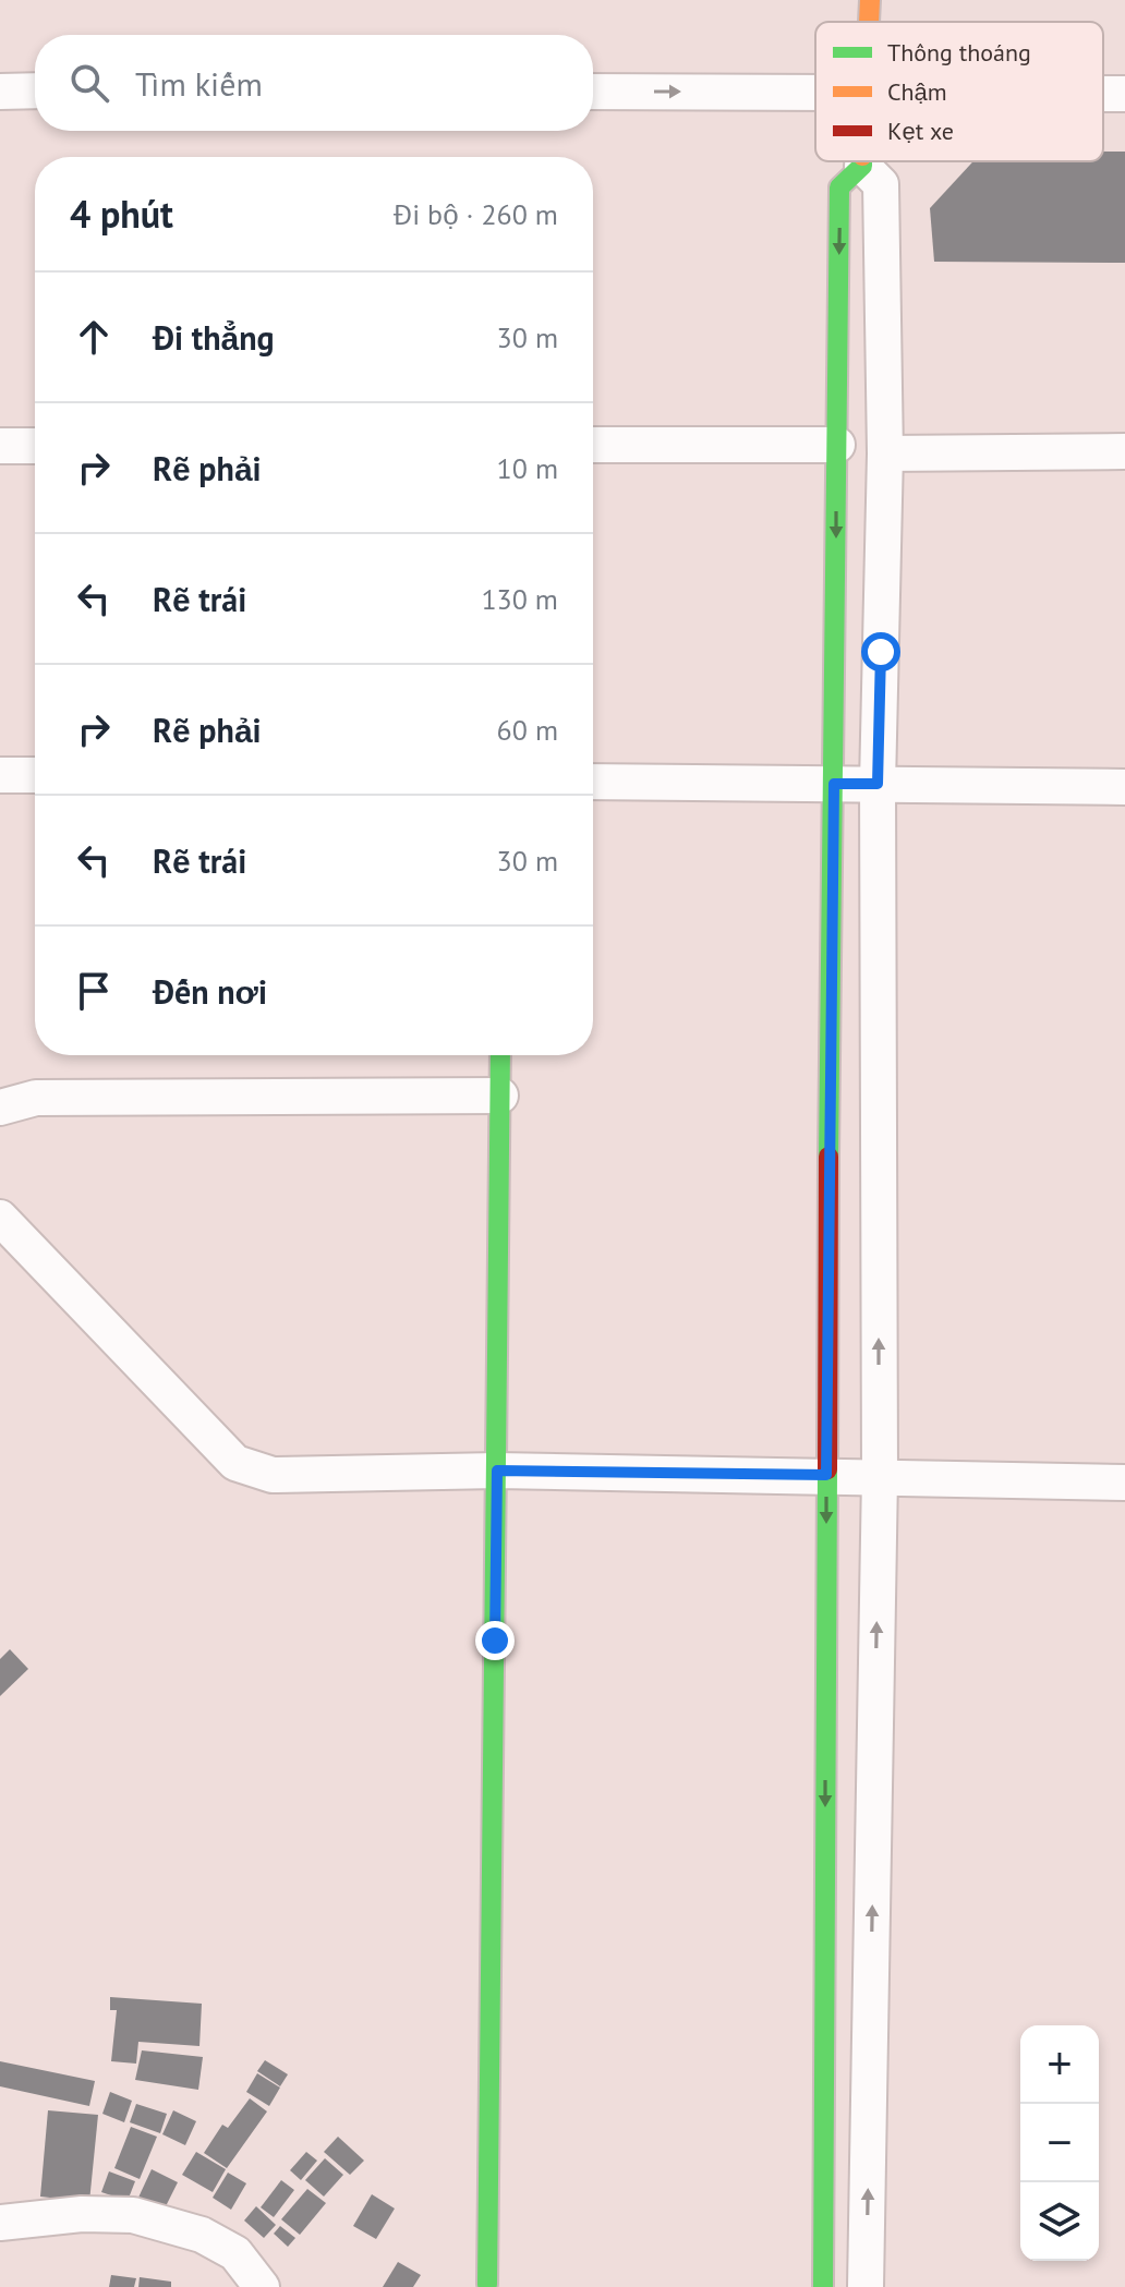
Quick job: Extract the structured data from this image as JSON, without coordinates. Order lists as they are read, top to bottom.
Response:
{
  "legend": ["Thông thoáng", "Chậm", "Kẹt xe"],
  "page": {
    "search": "Tìm kiếm",
    "heading": ["4 phút", "Đi bộ · 260 m"],
    "list": [
      ["Đi thẳng", "30 m"],
      ["Rẽ phải", "10 m"],
      ["Rẽ trái", "130 m"],
      ["Rẽ phải", "60 m"],
      ["Rẽ trái", "30 m"],
      "Đến nơi"
    ],
    "map_buttons": ["+", "−"]
  }
}
